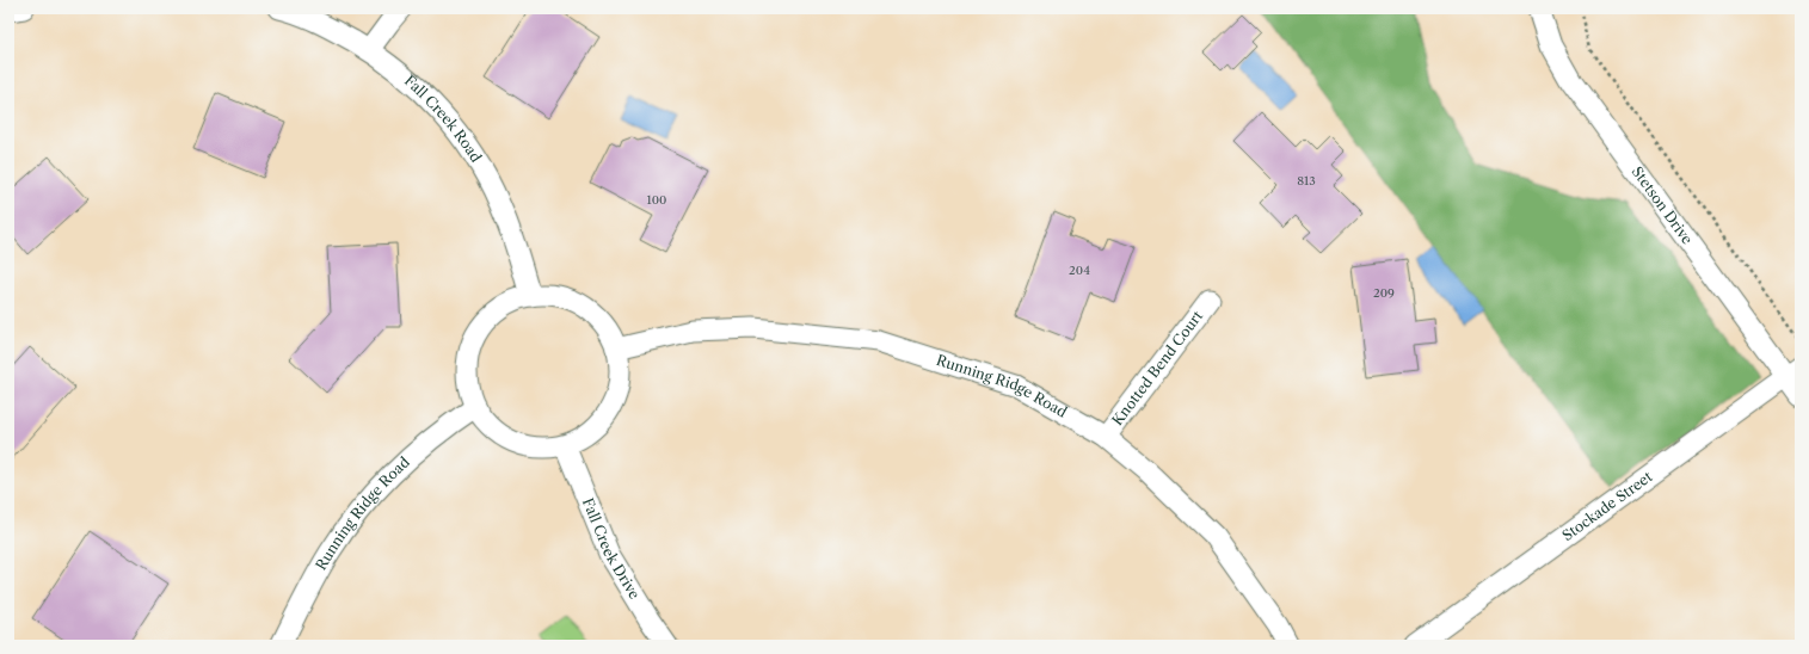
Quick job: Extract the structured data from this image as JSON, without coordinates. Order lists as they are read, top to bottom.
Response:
{
  "streets": {
    "street": [
      "Fall Creek Road",
      "Stetson Drive",
      "Knotted Bend Court",
      "Running Ridge Road",
      "Stockade Street",
      "Fall Creek Drive"
    ]
  },
  "crossings": [
    ["Fall Creek Road", "Running Ridge Road"],
    ["Fall Creek Road", "Fall Creek Drive"],
    ["Stetson Drive", "Stockade Street"],
    ["Knotted Bend Court", "Running Ridge Road"],
    ["Running Ridge Road", "Fall Creek Drive"]
  ],
  "house_numbers": [
    "813",
    "100",
    "204",
    "209"
  ]
}
